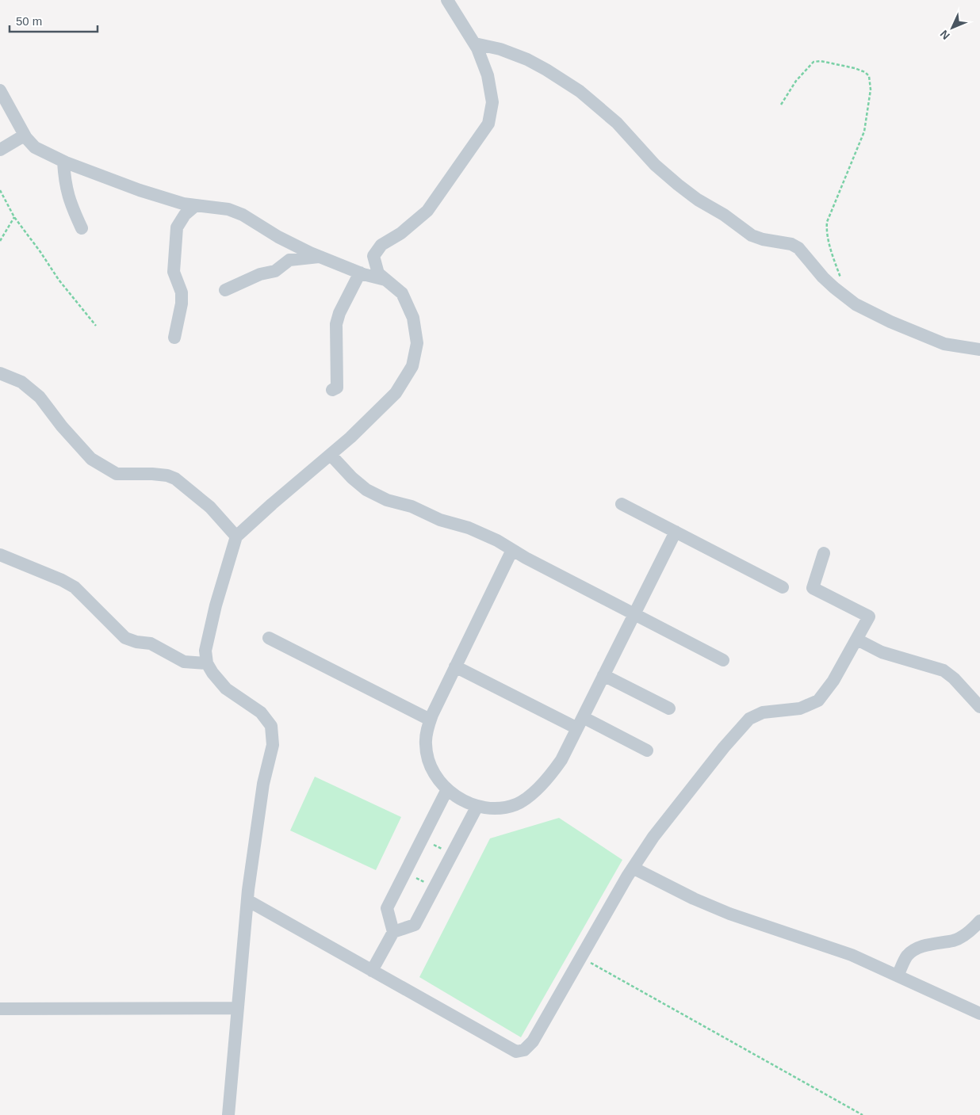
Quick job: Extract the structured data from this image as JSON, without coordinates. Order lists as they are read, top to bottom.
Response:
{
  "scale_bar": "50 m",
  "north": "bottom left"
}
